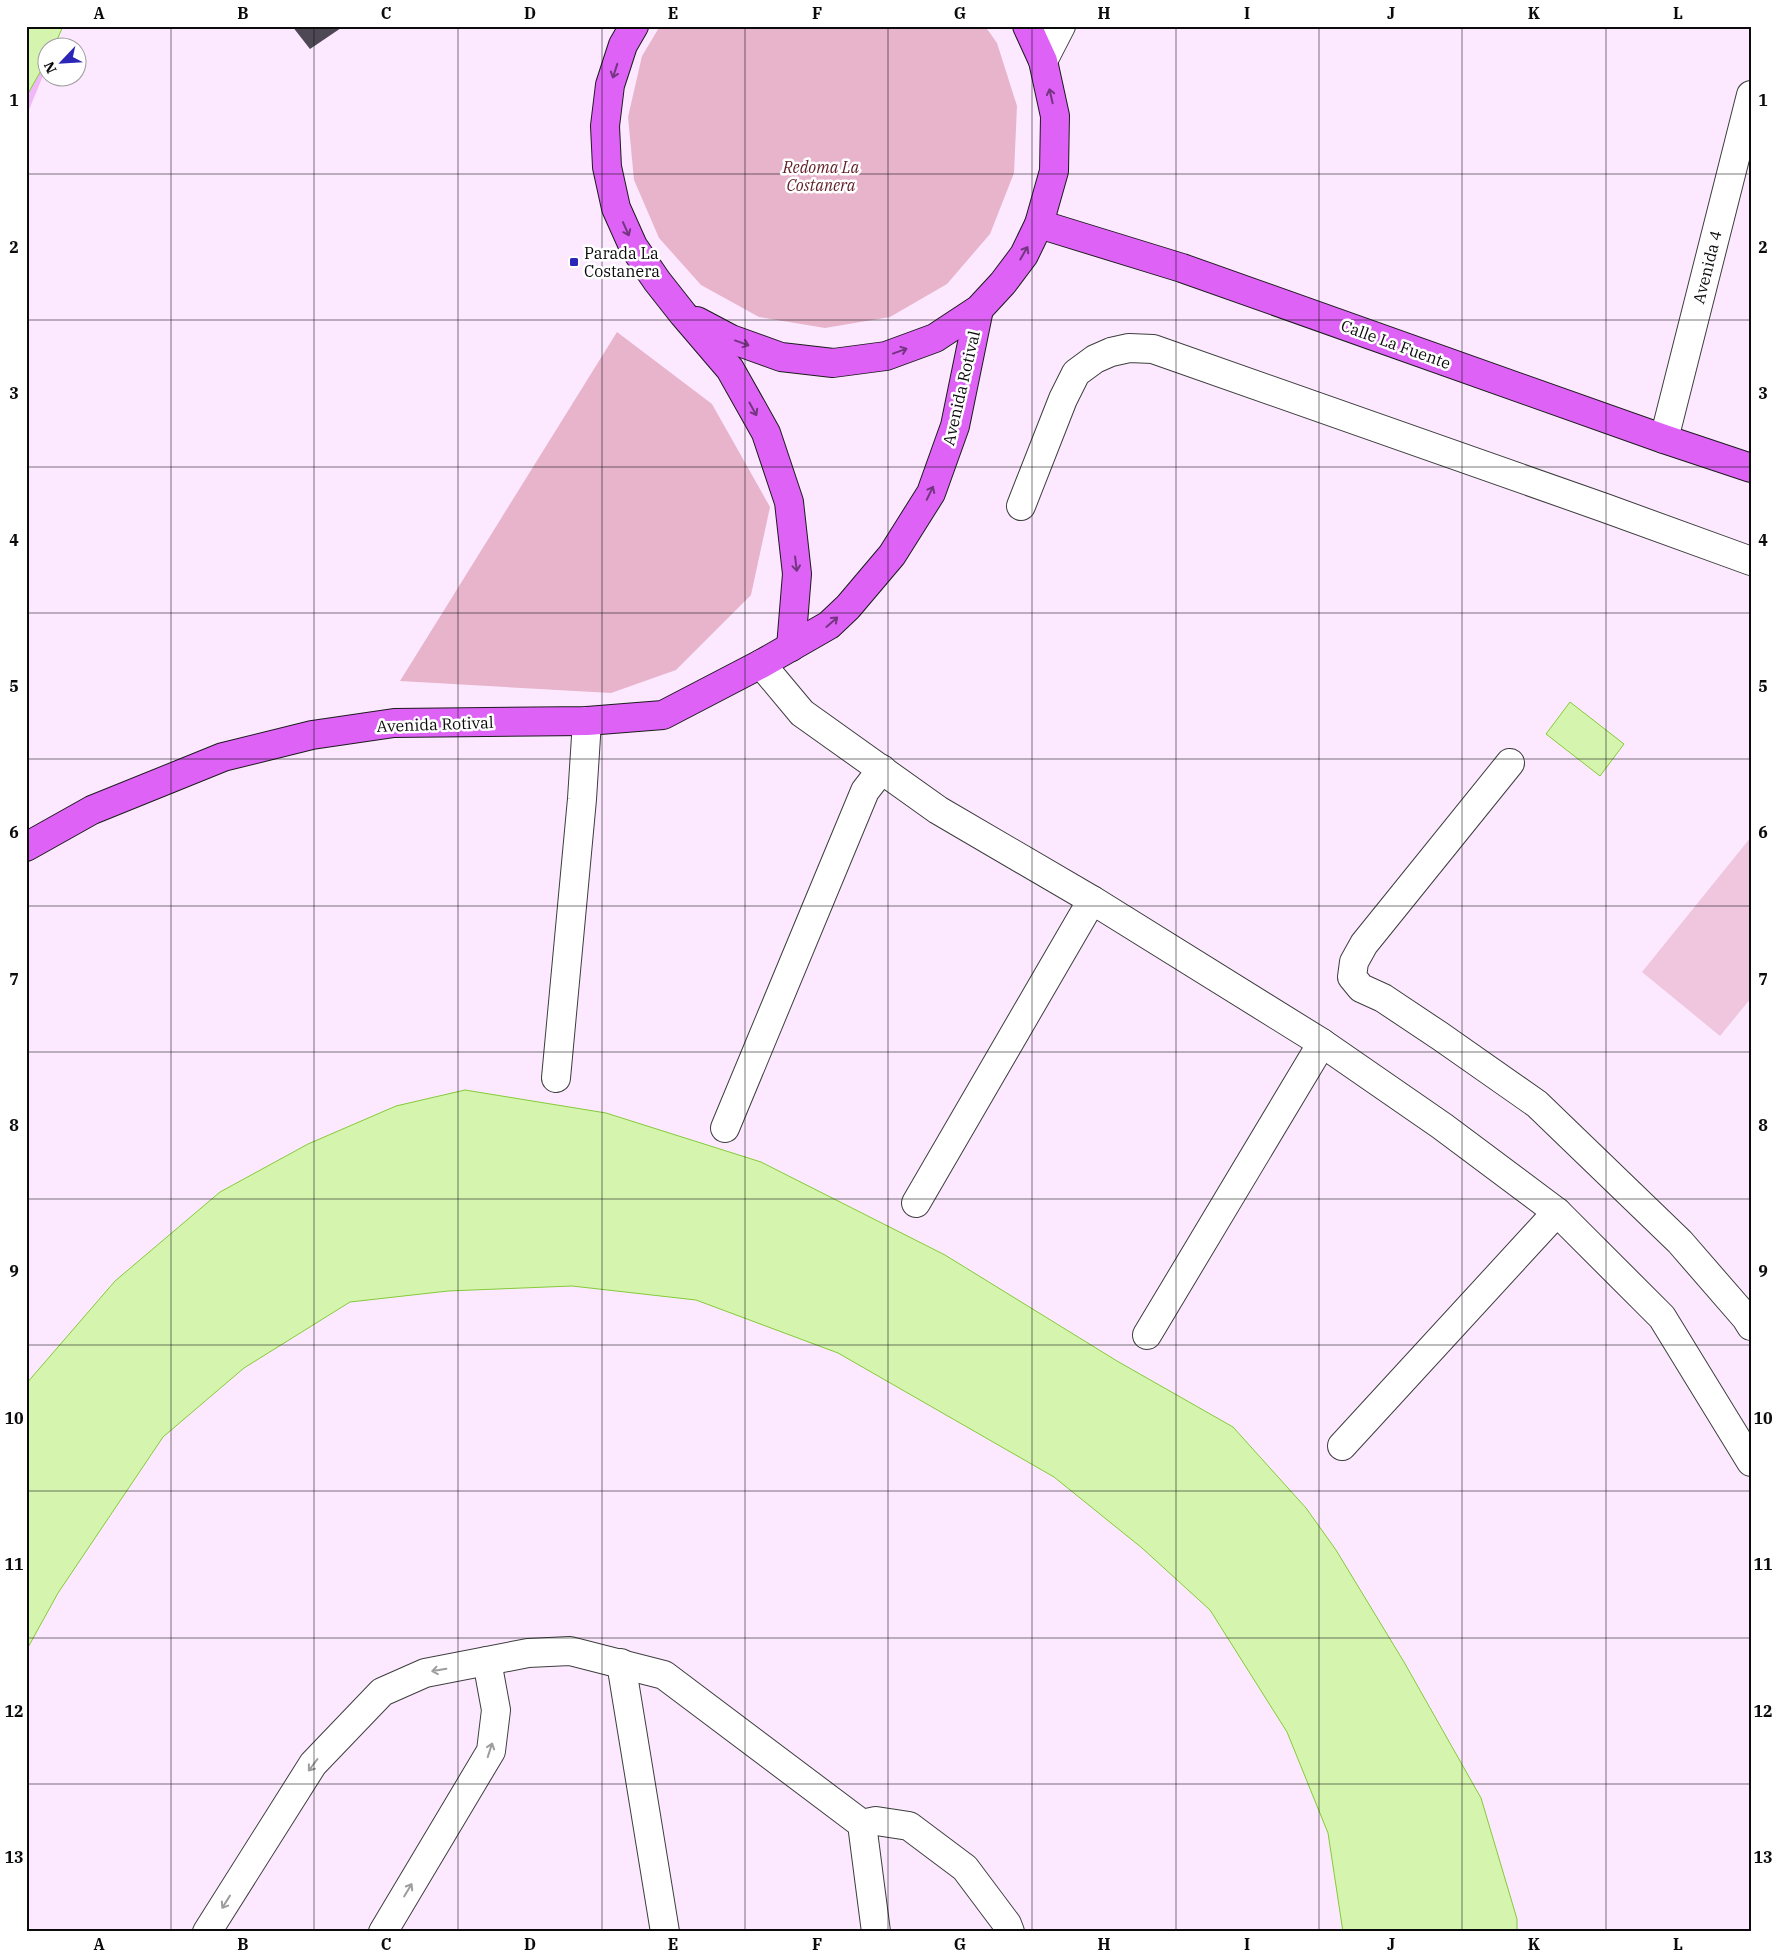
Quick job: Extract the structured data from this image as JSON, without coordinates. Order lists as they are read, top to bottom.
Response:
{
  "streets": {
    "main road": ["Calle La Fuente", "Avenida Rotival"],
    "street": ["Avenida 4"]
  },
  "crossings": [
    ["Avenida 4", "Calle La Fuente"]
  ],
  "parks": ["Redoma La Costanera"],
  "places": {
    "transit": ["Parada La Costanera"]
  },
  "north": "bottom left",
  "grid": {
    "columns": [
      "A",
      "B",
      "C",
      "D",
      "E",
      "F",
      "G",
      "H",
      "I",
      "J",
      "K",
      "L"
    ],
    "rows": [
      "1",
      "2",
      "3",
      "4",
      "5",
      "6",
      "7",
      "8",
      "9",
      "10",
      "11",
      "12",
      "13"
    ]
  }
}
